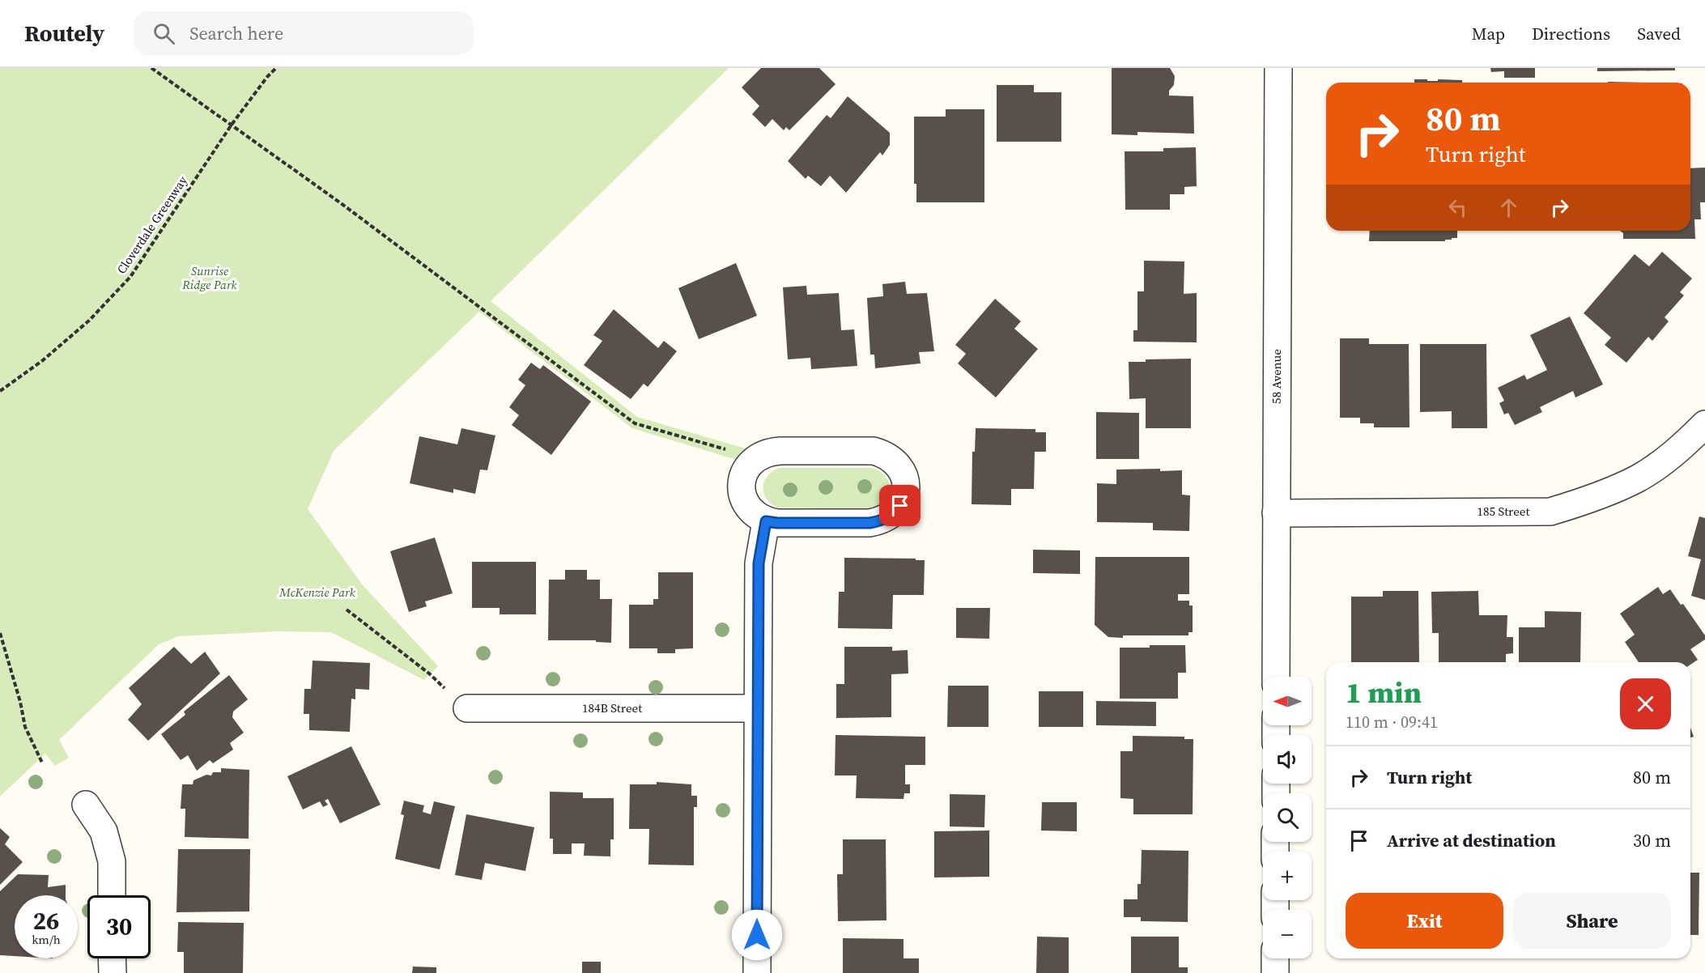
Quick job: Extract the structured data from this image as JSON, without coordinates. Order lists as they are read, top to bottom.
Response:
{
  "streets": {
    "street": ["58 Avenue", "185 Street", "184B Street"],
    "path": ["Cloverdale Greenway"]
  },
  "crossings": [
    ["58 Avenue", "185 Street"]
  ],
  "parks": ["Sunrise Ridge Park", "McKenzie Park"],
  "north": "left",
  "page": {
    "header": "Routely",
    "search": "Search here",
    "nav": ["Map", "Directions", "Saved"],
    "turn": ["80 m", "Turn right"],
    "heading": ["1 min", "110 m · 09:41"],
    "map_buttons": ["+", "−"],
    "list": [
      {
        "name": "Turn right",
        "value": "80 m"
      },
      {
        "name": "Arrive at destination",
        "value": "30 m"
      }
    ],
    "buttons": ["Exit", "Share"],
    "speed": "26 km/h",
    "limit": "30"
  }
}
